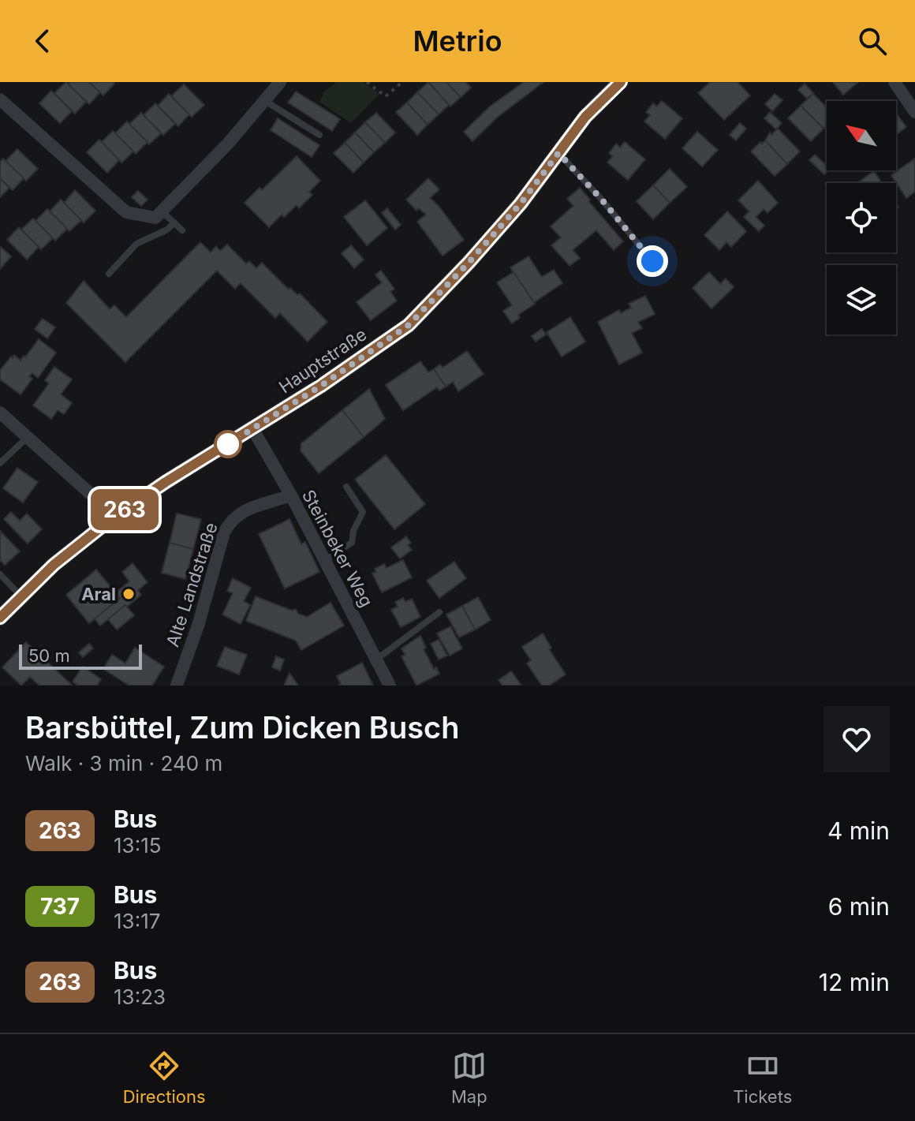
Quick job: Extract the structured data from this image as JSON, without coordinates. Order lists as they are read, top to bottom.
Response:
{
  "streets": {
    "street": ["Hauptstraße", "Steinbeker Weg", "Alte Landstraße"]
  },
  "crossings": [
    ["Hauptstraße", "Steinbeker Weg"],
    ["Steinbeker Weg", "Alte Landstraße"]
  ],
  "places": ["Aral"],
  "lines": ["bus line 263"],
  "scale_bar": "50 m",
  "north": "top left",
  "page": {
    "header": "Metrio",
    "on_map": "263",
    "scale": "50 m",
    "heading": ["Barsbüttel, Zum Dicken Busch", "Walk · 3 min · 240 m"],
    "list": [
      {
        "mark": "263",
        "name": "Bus",
        "note": "13:15",
        "value": "4 min"
      },
      {
        "mark": "737",
        "name": "Bus",
        "note": "13:17",
        "value": "6 min"
      },
      {
        "mark": "263",
        "name": "Bus",
        "note": "13:23",
        "value": "12 min"
      }
    ],
    "tabs": ["Directions", "Map", "Tickets"]
  }
}
